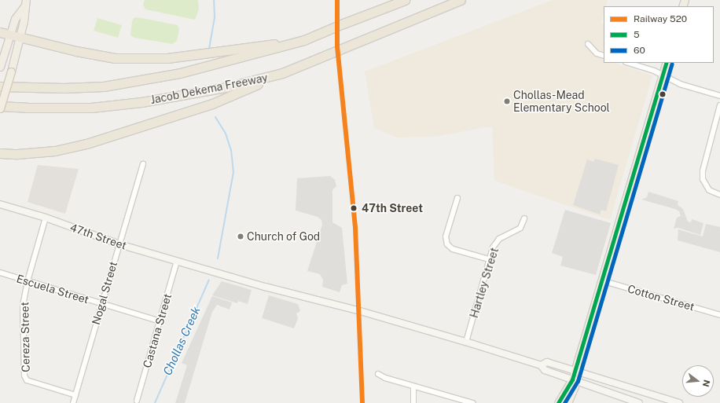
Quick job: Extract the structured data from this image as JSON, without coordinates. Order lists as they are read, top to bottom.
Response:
{
  "streets": {
    "highway": ["Jacob Dekema Freeway"],
    "main road": ["47th Street"],
    "street": [
      "Hartley Street",
      "Escuela Street",
      "Nogal Street",
      "Cotton Street",
      "Castana Street",
      "Cereza Street"
    ]
  },
  "crossings": [
    ["47th Street", "Hartley Street"],
    ["47th Street", "Nogal Street"],
    ["47th Street", "Castana Street"],
    ["47th Street", "Cereza Street"],
    ["Escuela Street", "Nogal Street"],
    ["Escuela Street", "Castana Street"],
    ["Escuela Street", "Cereza Street"],
    ["Nogal Street", "Cereza Street"]
  ],
  "water": ["Chollas Creek"],
  "places": ["Chollas-Mead Elementary School", "47th Street", "Church of God"],
  "lines": ["rail line 520", "transit line 5", "transit line 60"],
  "legend": ["Railway 520", "5", "60"],
  "north": "right"
}
